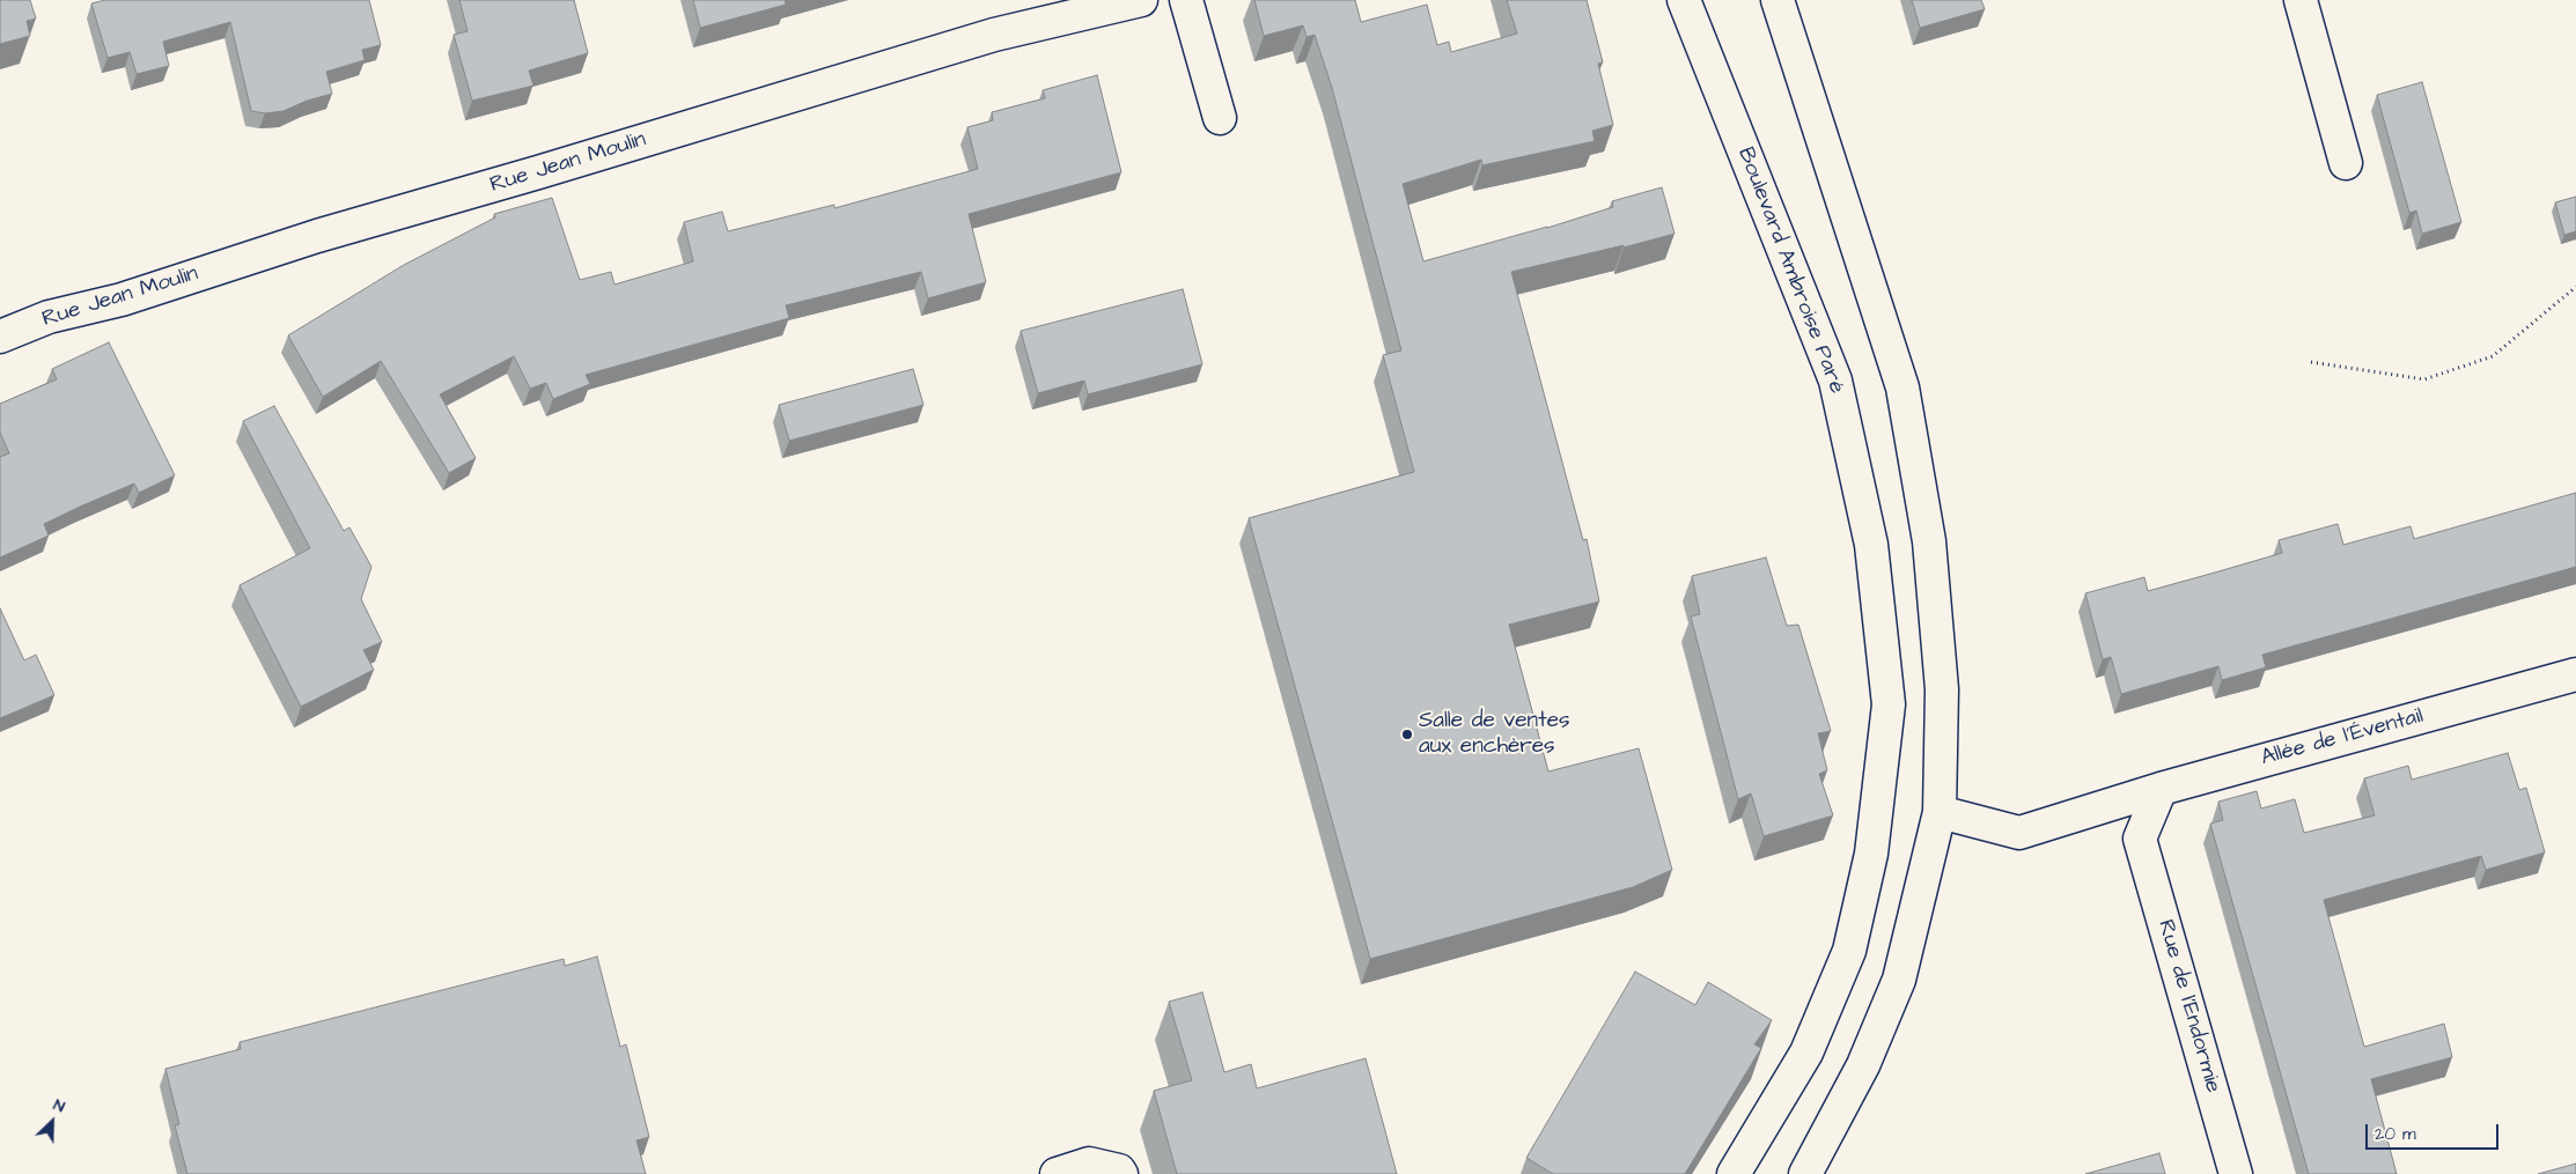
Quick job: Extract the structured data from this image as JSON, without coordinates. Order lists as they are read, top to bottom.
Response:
{
  "streets": {
    "street": [
      "Rue Jean Moulin",
      "Boulevard Ambroise Paré",
      "Allée de l'Éventail",
      "Rue de l'Endormie"
    ]
  },
  "crossings": [
    ["Allée de l'Éventail", "Rue de l'Endormie"]
  ],
  "places": ["Salle de ventes aux enchères"],
  "scale_bar": "20 m",
  "north": "top right"
}
